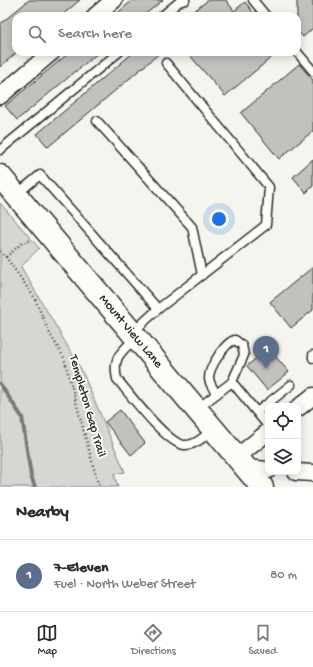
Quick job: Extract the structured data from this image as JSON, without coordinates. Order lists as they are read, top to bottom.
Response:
{
  "streets": {
    "street": ["Mount View Lane"],
    "path": ["Templeton Gap Trail"]
  },
  "page": {
    "search": "Search here",
    "pins": "1",
    "heading": "Nearby",
    "list": [
      {
        "mark": "1",
        "name": "7-Eleven",
        "note": "Fuel · North Weber Street",
        "value": "80 m"
      }
    ],
    "nav": ["Map", "Directions", "Saved"]
  }
}
